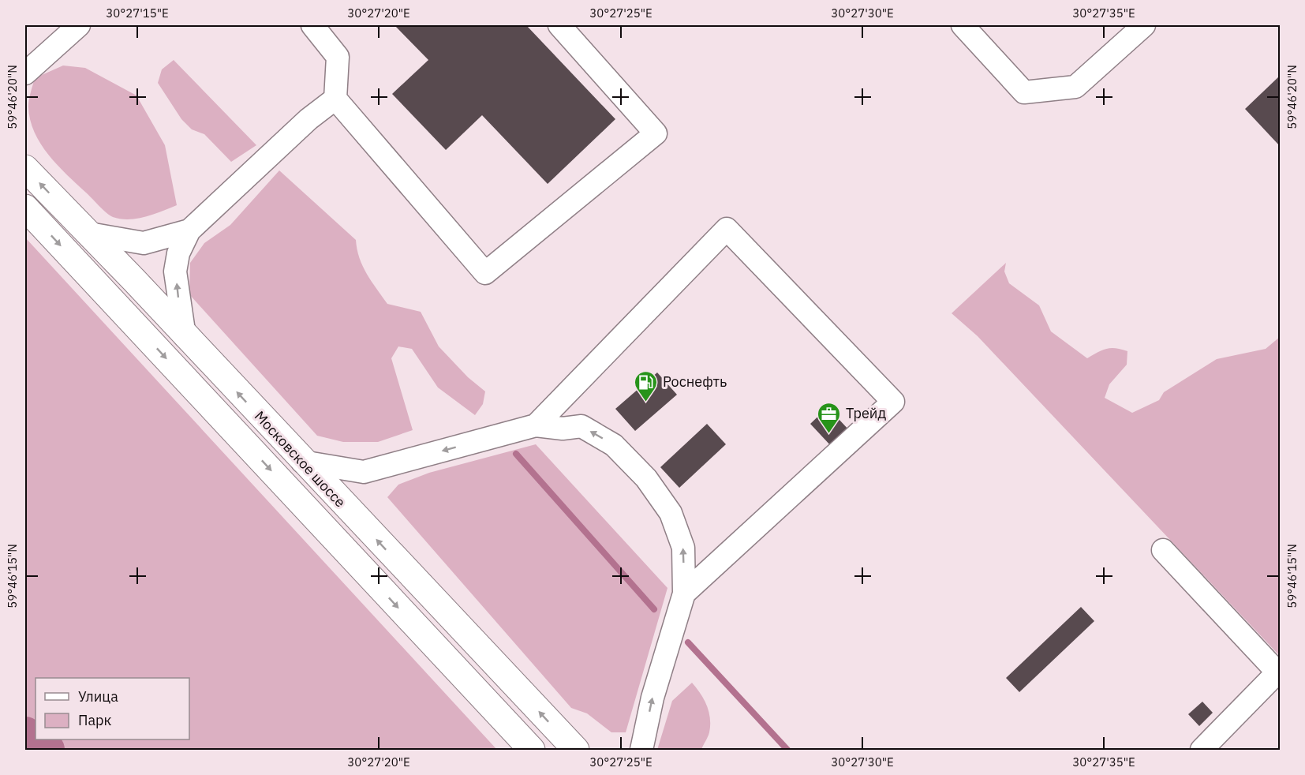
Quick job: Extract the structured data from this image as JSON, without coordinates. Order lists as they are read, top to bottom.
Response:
{
  "streets": {
    "highway": ["Московское шоссе"]
  },
  "places": {
    "fuel station": ["Роснефть"],
    "office": ["Трейд"]
  },
  "legend": ["Улица", "Парк"],
  "coordinates": [
    "30°27'15\"E",
    "30°27'20\"E",
    "30°27'25\"E",
    "30°27'30\"E",
    "30°27'35\"E",
    "59°46'20\"N",
    "59°46'15\"N"
  ]
}
